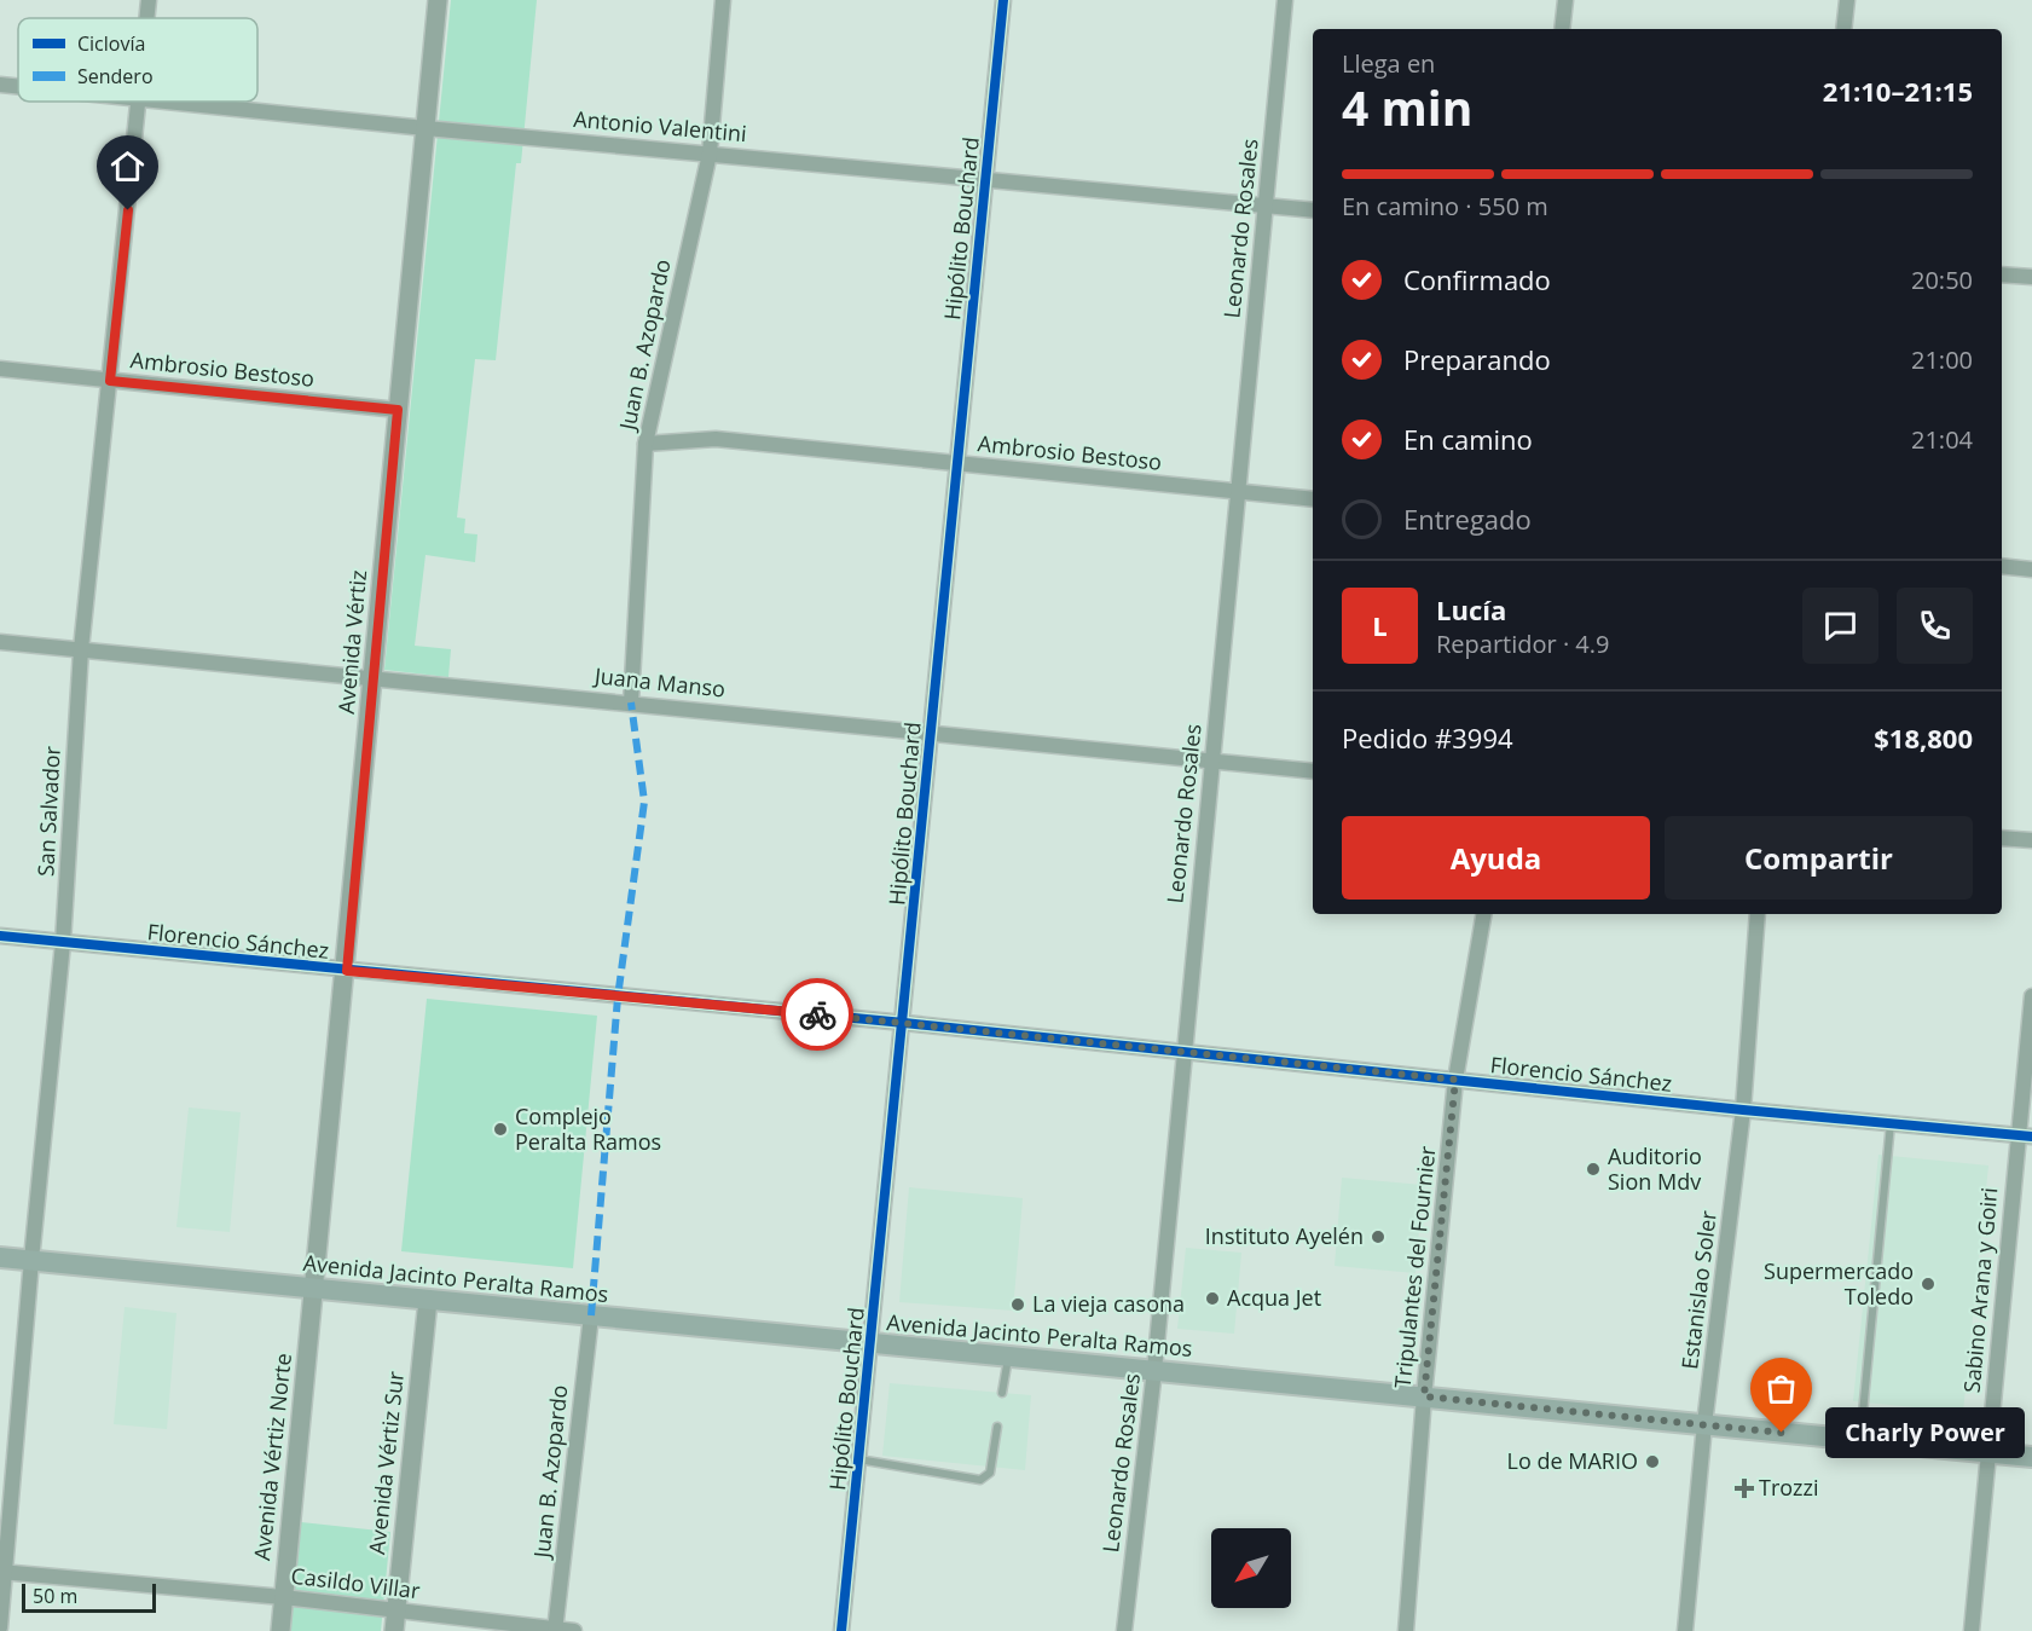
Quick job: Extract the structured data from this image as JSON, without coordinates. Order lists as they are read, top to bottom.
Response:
{
  "streets": {
    "main road": ["Avenida Jacinto Peralta Ramos"],
    "street": [
      "Antonio Valentini",
      "Hipólito Bouchard",
      "Leonardo Rosales",
      "Juan B. Azopardo",
      "Ambrosio Bestoso",
      "Avenida Vértiz",
      "Juana Manso",
      "San Salvador",
      "Florencio Sánchez",
      "Tripulantes del Fournier",
      "Estanislao Soler",
      "Sabino Arana y Goiri",
      "Avenida Vértiz Norte",
      "Avenida Vértiz Sur",
      "Casildo Villar"
    ]
  },
  "crossings": [
    ["Antonio Valentini", "Hipólito Bouchard"],
    ["Antonio Valentini", "Leonardo Rosales"],
    ["Antonio Valentini", "Juan B. Azopardo"],
    ["Antonio Valentini", "Avenida Vértiz"],
    ["Hipólito Bouchard", "Ambrosio Bestoso"],
    ["Hipólito Bouchard", "Juana Manso"],
    ["Hipólito Bouchard", "Florencio Sánchez"],
    ["Hipólito Bouchard", "Avenida Jacinto Peralta Ramos"],
    ["Leonardo Rosales", "Ambrosio Bestoso"],
    ["Leonardo Rosales", "Juana Manso"],
    ["Leonardo Rosales", "Florencio Sánchez"],
    ["Leonardo Rosales", "Avenida Jacinto Peralta Ramos"],
    ["Juan B. Azopardo", "Ambrosio Bestoso"],
    ["Juan B. Azopardo", "Juana Manso"],
    ["Juan B. Azopardo", "Avenida Jacinto Peralta Ramos"],
    ["Juan B. Azopardo", "Casildo Villar"],
    ["Ambrosio Bestoso", "Avenida Vértiz"],
    ["Ambrosio Bestoso", "San Salvador"],
    ["Avenida Vértiz", "Juana Manso"],
    ["Avenida Vértiz", "Florencio Sánchez"],
    ["Avenida Vértiz", "Avenida Jacinto Peralta Ramos"],
    ["Avenida Vértiz", "Avenida Vértiz Norte"],
    ["Juana Manso", "San Salvador"],
    ["San Salvador", "Florencio Sánchez"],
    ["San Salvador", "Avenida Jacinto Peralta Ramos"],
    ["San Salvador", "Casildo Villar"],
    ["Florencio Sánchez", "Tripulantes del Fournier"],
    ["Florencio Sánchez", "Estanislao Soler"],
    ["Florencio Sánchez", "Sabino Arana y Goiri"],
    ["Tripulantes del Fournier", "Avenida Jacinto Peralta Ramos"],
    ["Avenida Jacinto Peralta Ramos", "Estanislao Soler"],
    ["Avenida Jacinto Peralta Ramos", "Sabino Arana y Goiri"],
    ["Avenida Jacinto Peralta Ramos", "Avenida Vértiz Norte"],
    ["Avenida Jacinto Peralta Ramos", "Avenida Vértiz Sur"],
    ["Avenida Vértiz Norte", "Casildo Villar"],
    ["Avenida Vértiz Sur", "Casildo Villar"]
  ],
  "places": {
    "other": [
      "Complejo Peralta Ramos",
      "Auditorio Sion Mdv",
      "Instituto Ayelén",
      "Supermercado Toledo",
      "Acqua Jet",
      "La vieja casona",
      "Charly Power",
      "Lo de MARIO"
    ],
    "health": ["Trozzi"]
  },
  "legend": ["Ciclovía", "Sendero"],
  "scale_bar": "50 m",
  "north": "bottom left",
  "page": {
    "heading": ["4 min", "Llega en", "21:10–21:15"],
    "panel": [
      "Lucía",
      "Repartidor · 4.9",
      "Pedido #3994",
      "$18,800"
    ],
    "bar": "En camino · 550 m",
    "list": [
      ["Confirmado", "20:50"],
      ["Preparando", "21:00"],
      ["En camino", "21:04"],
      "Entregado"
    ],
    "round": "L",
    "buttons": ["Ayuda", "Compartir"],
    "bubble": "Charly Power",
    "scale": "50 m"
  }
}
